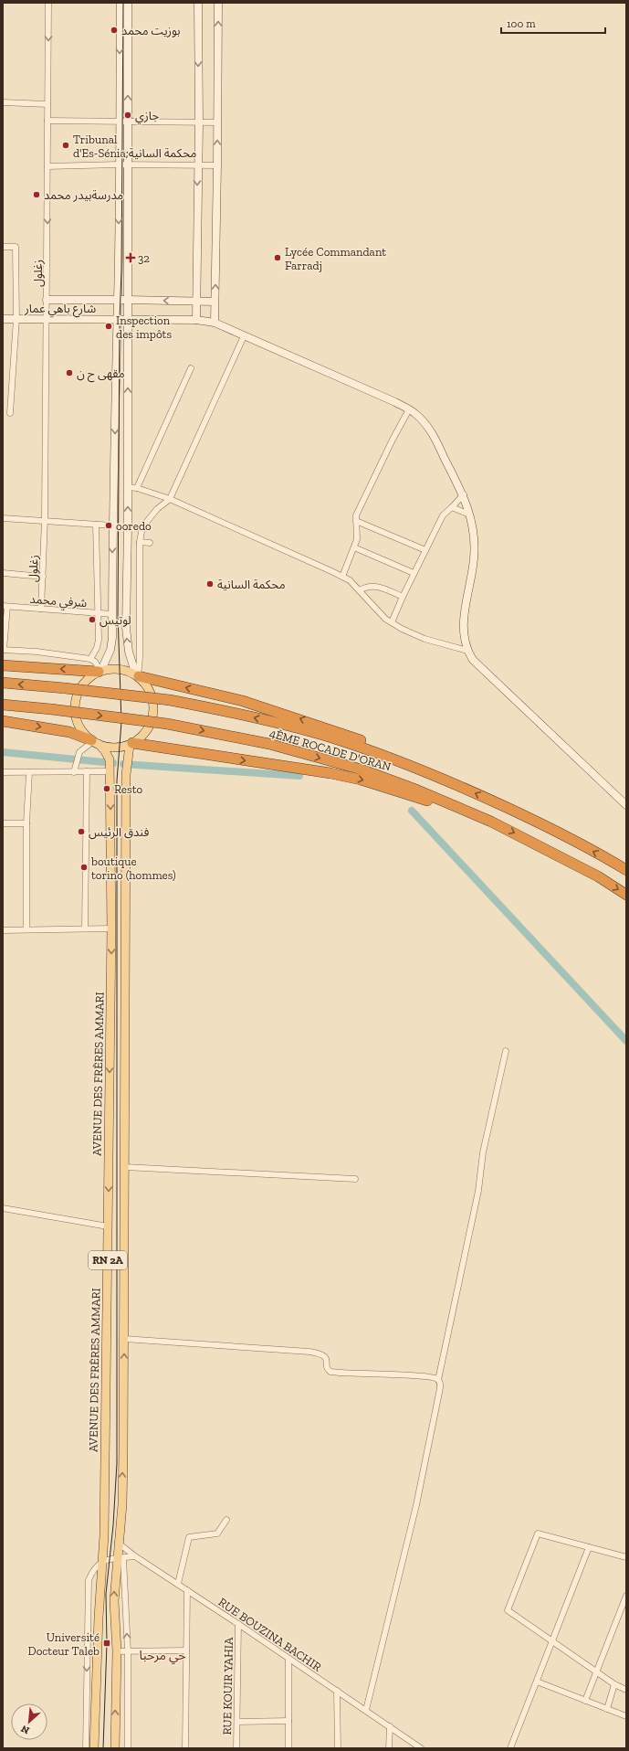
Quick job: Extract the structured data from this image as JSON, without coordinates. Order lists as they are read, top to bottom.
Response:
{
  "streets": {
    "highway": ["4ÈME ROCADE D'ORAN"],
    "main road": ["شارع باهي عمار", "AVENUE DES FRÈRES AMMARI", "RN 2A"],
    "street": [
      "زغلول",
      "شرفي محمد",
      "RUE BOUZINA BACHIR",
      "RUE KOUIR YAHIA"
    ]
  },
  "crossings": [
    ["زغلول", "شارع باهي عمار"],
    ["زغلول", "شرفي محمد"],
    ["AVENUE DES FRÈRES AMMARI", "RN 2A"],
    ["RN 2A", "RUE BOUZINA BACHIR"],
    ["RUE BOUZINA BACHIR", "RUE KOUIR YAHIA"]
  ],
  "one_way": ["زغلول"],
  "districts": ["حي مرحبا"],
  "places": {
    "other": [
      "بوزيت محمد",
      "جازي",
      "Tribunal d'Es-Sénia;محكمة السانية",
      "مدرسةبيدر محمد",
      "Lycée Commandant Farradj",
      "Inspection des impôts",
      "مقهى ح ن",
      "ooredo",
      "محكمة السانية",
      "لوتيس",
      "Resto",
      "فندق الرئيس",
      "boutique torino (hommes)"
    ],
    "health": ["32"],
    "transit": ["Université Docteur Taleb"]
  },
  "scale_bar": "100 m",
  "north": "bottom left"
}
